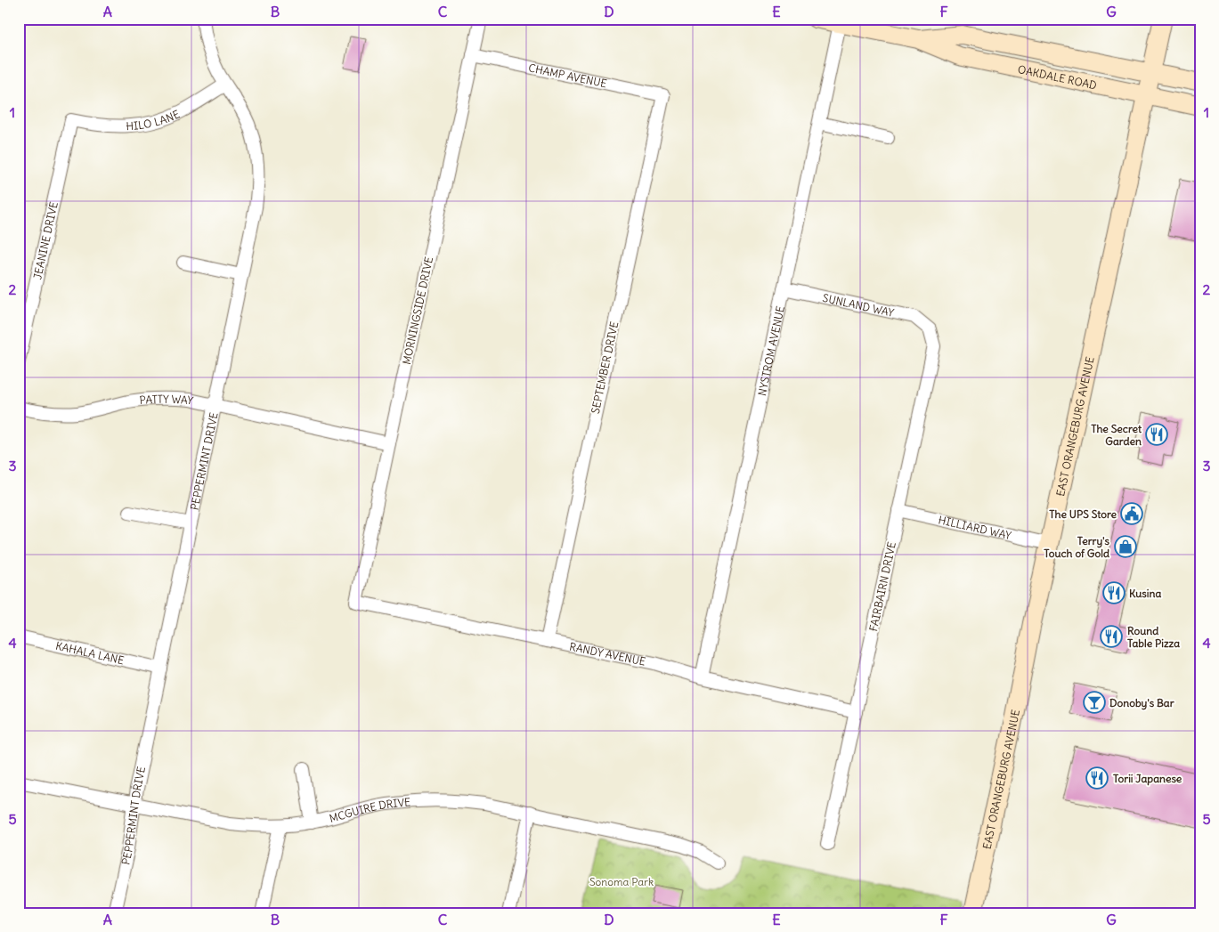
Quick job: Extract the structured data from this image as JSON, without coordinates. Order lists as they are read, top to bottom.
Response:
{
  "streets": {
    "street": [
      "CHAMP AVENUE",
      "OAKDALE ROAD",
      "HILO LANE",
      "JEANINE DRIVE",
      "SUNLAND WAY",
      "MORNINGSIDE DRIVE",
      "NYSTROM AVENUE",
      "SEPTEMBER DRIVE",
      "PATTY WAY",
      "EAST ORANGEBURG AVENUE",
      "PEPPERMINT DRIVE",
      "HILLIARD WAY",
      "FAIRBAIRN DRIVE",
      "KAHALA LANE",
      "RANDY AVENUE",
      "MCGUIRE DRIVE"
    ]
  },
  "crossings": [
    ["CHAMP AVENUE", "MORNINGSIDE DRIVE"],
    ["CHAMP AVENUE", "SEPTEMBER DRIVE"],
    ["OAKDALE ROAD", "NYSTROM AVENUE"],
    ["OAKDALE ROAD", "EAST ORANGEBURG AVENUE"],
    ["HILO LANE", "JEANINE DRIVE"],
    ["HILO LANE", "PEPPERMINT DRIVE"],
    ["SUNLAND WAY", "NYSTROM AVENUE"],
    ["SUNLAND WAY", "FAIRBAIRN DRIVE"],
    ["MORNINGSIDE DRIVE", "PATTY WAY"],
    ["MORNINGSIDE DRIVE", "RANDY AVENUE"],
    ["NYSTROM AVENUE", "RANDY AVENUE"],
    ["SEPTEMBER DRIVE", "RANDY AVENUE"],
    ["PATTY WAY", "PEPPERMINT DRIVE"],
    ["EAST ORANGEBURG AVENUE", "HILLIARD WAY"],
    ["PEPPERMINT DRIVE", "KAHALA LANE"],
    ["PEPPERMINT DRIVE", "MCGUIRE DRIVE"],
    ["HILLIARD WAY", "FAIRBAIRN DRIVE"],
    ["FAIRBAIRN DRIVE", "RANDY AVENUE"]
  ],
  "parks": ["Sonoma Park"],
  "places": {
    "restaurant": [
      "The Secret Garden",
      "Kusina",
      "Round Table Pizza",
      "Torii Japanese"
    ],
    "public building": ["The UPS Store"],
    "shop": ["Terry's Touch of Gold"],
    "bar": ["Donoby's Bar"]
  },
  "grid": {
    "columns": [
      "A",
      "B",
      "C",
      "D",
      "E",
      "F",
      "G"
    ],
    "rows": [
      "1",
      "2",
      "3",
      "4",
      "5"
    ]
  }
}
